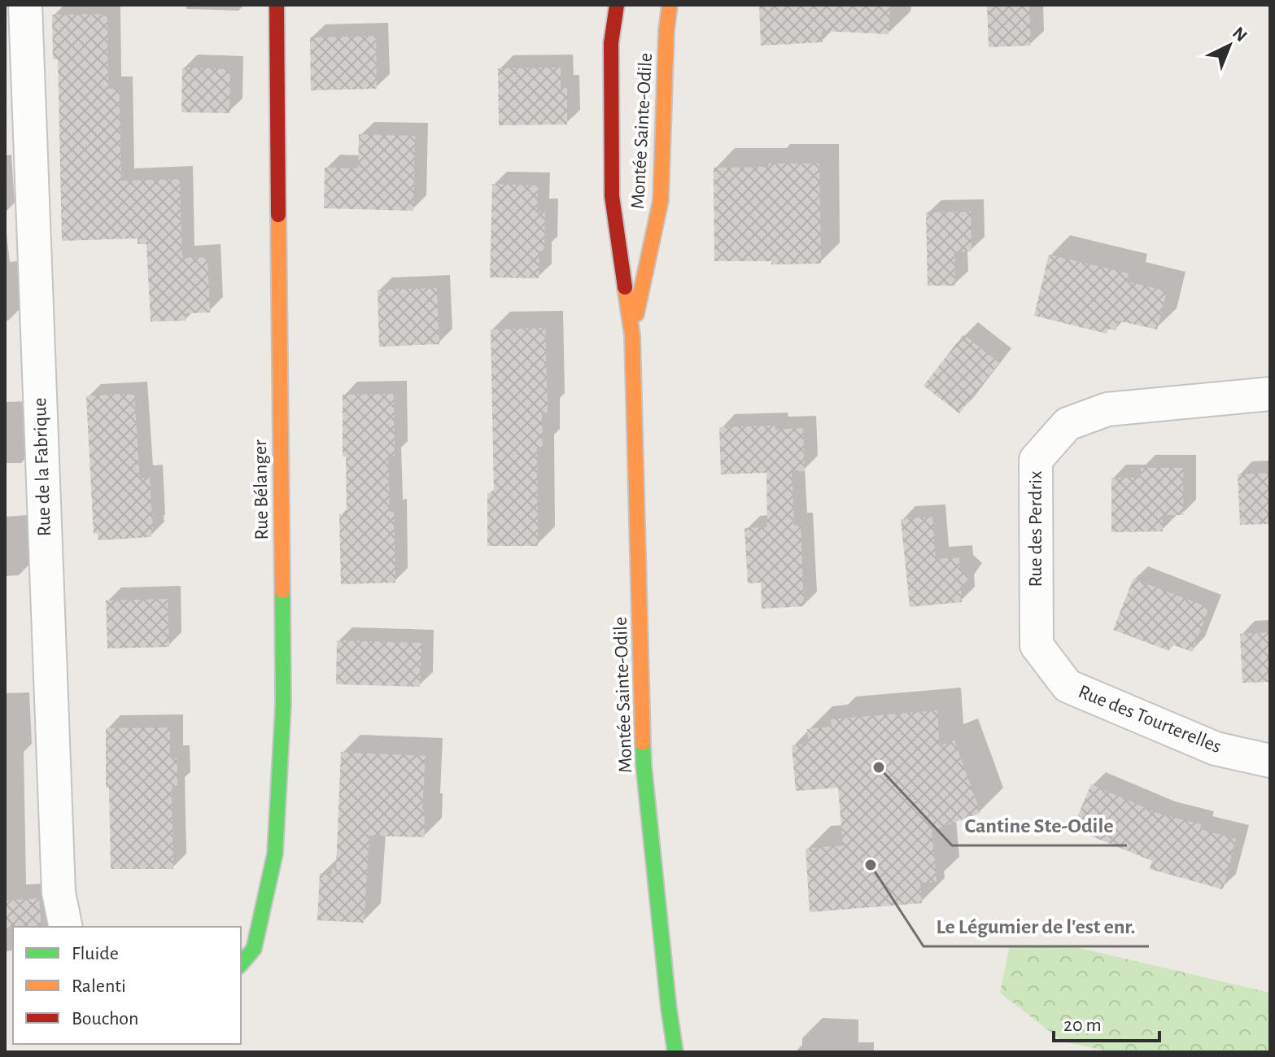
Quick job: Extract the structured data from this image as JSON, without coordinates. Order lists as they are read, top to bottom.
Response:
{
  "streets": {
    "main road": ["Montée Sainte-Odile", "Rue Bélanger"],
    "street": ["Rue de la Fabrique", "Rue des Perdrix", "Rue des Tourterelles"]
  },
  "crossings": [
    ["Rue des Perdrix", "Rue des Tourterelles"]
  ],
  "places": ["Cantine Ste-Odile", "Le Légumier de l'est enr."],
  "legend": ["Fluide", "Ralenti", "Bouchon"],
  "scale_bar": "20 m",
  "north": "top right"
}
